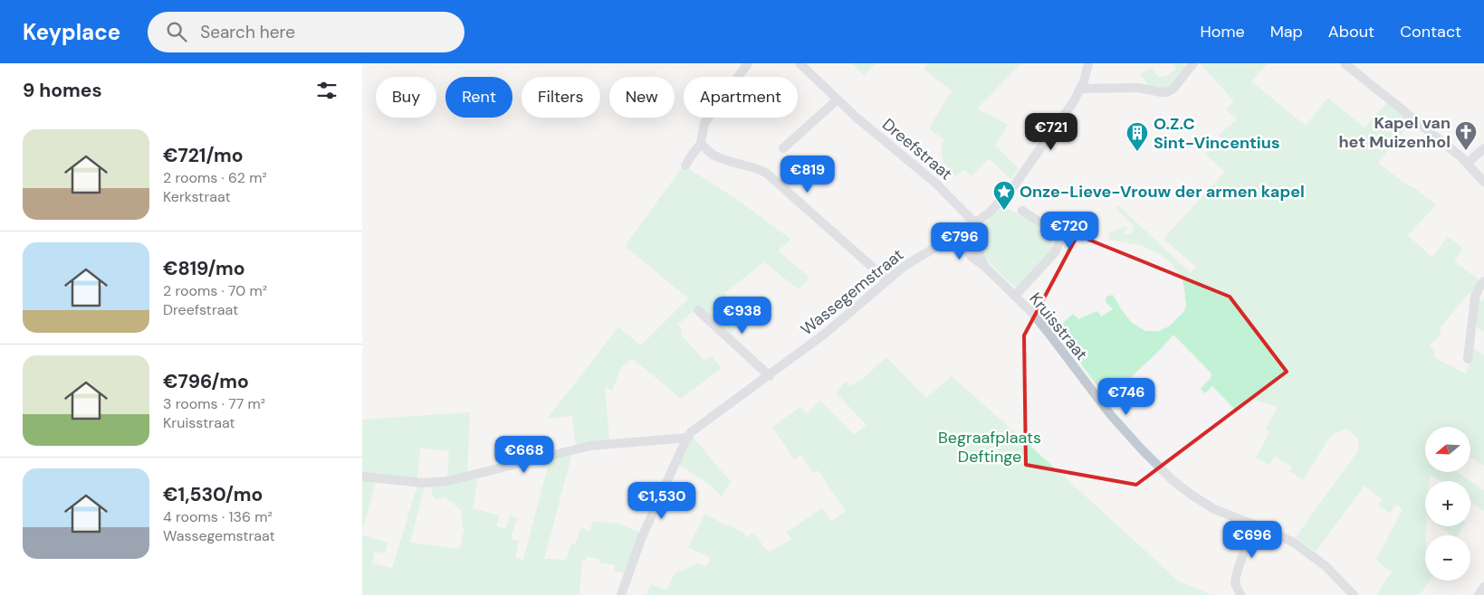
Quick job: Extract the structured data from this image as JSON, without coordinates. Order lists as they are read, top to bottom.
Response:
{
  "streets": {
    "street": ["Dreefstraat", "Wassegemstraat", "Kruisstraat"]
  },
  "crossings": [
    ["Dreefstraat", "Wassegemstraat"],
    ["Dreefstraat", "Kruisstraat"],
    ["Wassegemstraat", "Kruisstraat"]
  ],
  "parks": ["Begraafplaats Deftinge"],
  "places": {
    "church": ["Kapel van het Muizenhol"],
    "building": ["O.Z.C Sint-Vincentius"],
    "place": ["Onze-Lieve-Vrouw der armen kapel"]
  },
  "north": "left",
  "page": {
    "header": "Keyplace",
    "search": "Search here",
    "nav": [
      "Home",
      "Map",
      "About",
      "Contact"
    ],
    "heading": "9 homes",
    "chip": [
      "Buy",
      "Rent",
      "Filters",
      "New",
      "Apartment"
    ],
    "price": [
      "€721",
      "€819",
      "€720",
      "€796",
      "€938",
      "€746",
      "€668",
      "€1,530",
      "€696"
    ],
    "list": [
      {
        "name": "€721/mo",
        "note": "2 rooms · 62 m² · Kerkstraat"
      },
      {
        "name": "€819/mo",
        "note": "2 rooms · 70 m² · Dreefstraat"
      },
      {
        "name": "€796/mo",
        "note": "3 rooms · 77 m² · Kruisstraat"
      },
      {
        "name": "€1,530/mo",
        "note": "4 rooms · 136 m² · Wassegemstraat"
      }
    ],
    "map_buttons": ["+", "−"]
  }
}
